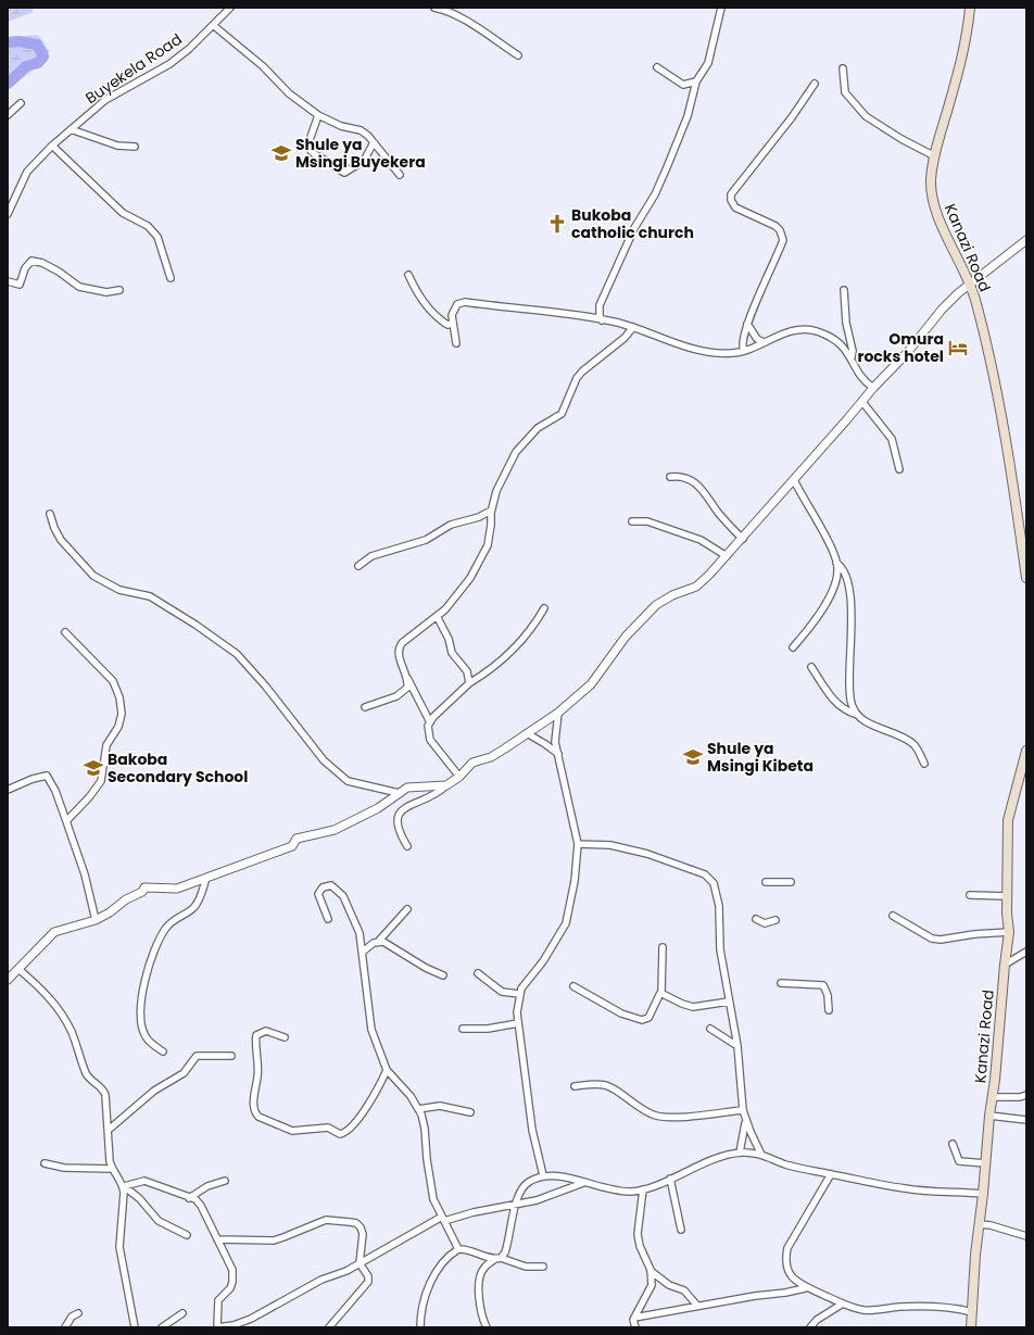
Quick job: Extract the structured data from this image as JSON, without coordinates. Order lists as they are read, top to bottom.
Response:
{
  "streets": {
    "main road": ["Kanazi Road"],
    "street": ["Buyekela Road"]
  },
  "places": {
    "school or university": ["Shule ya Msingi Buyekera", "Shule ya Msingi Kibeta", "Bakoba Secondary School"],
    "church": ["Bukoba catholic church"],
    "hotel": ["Omura rocks hotel"]
  }
}
